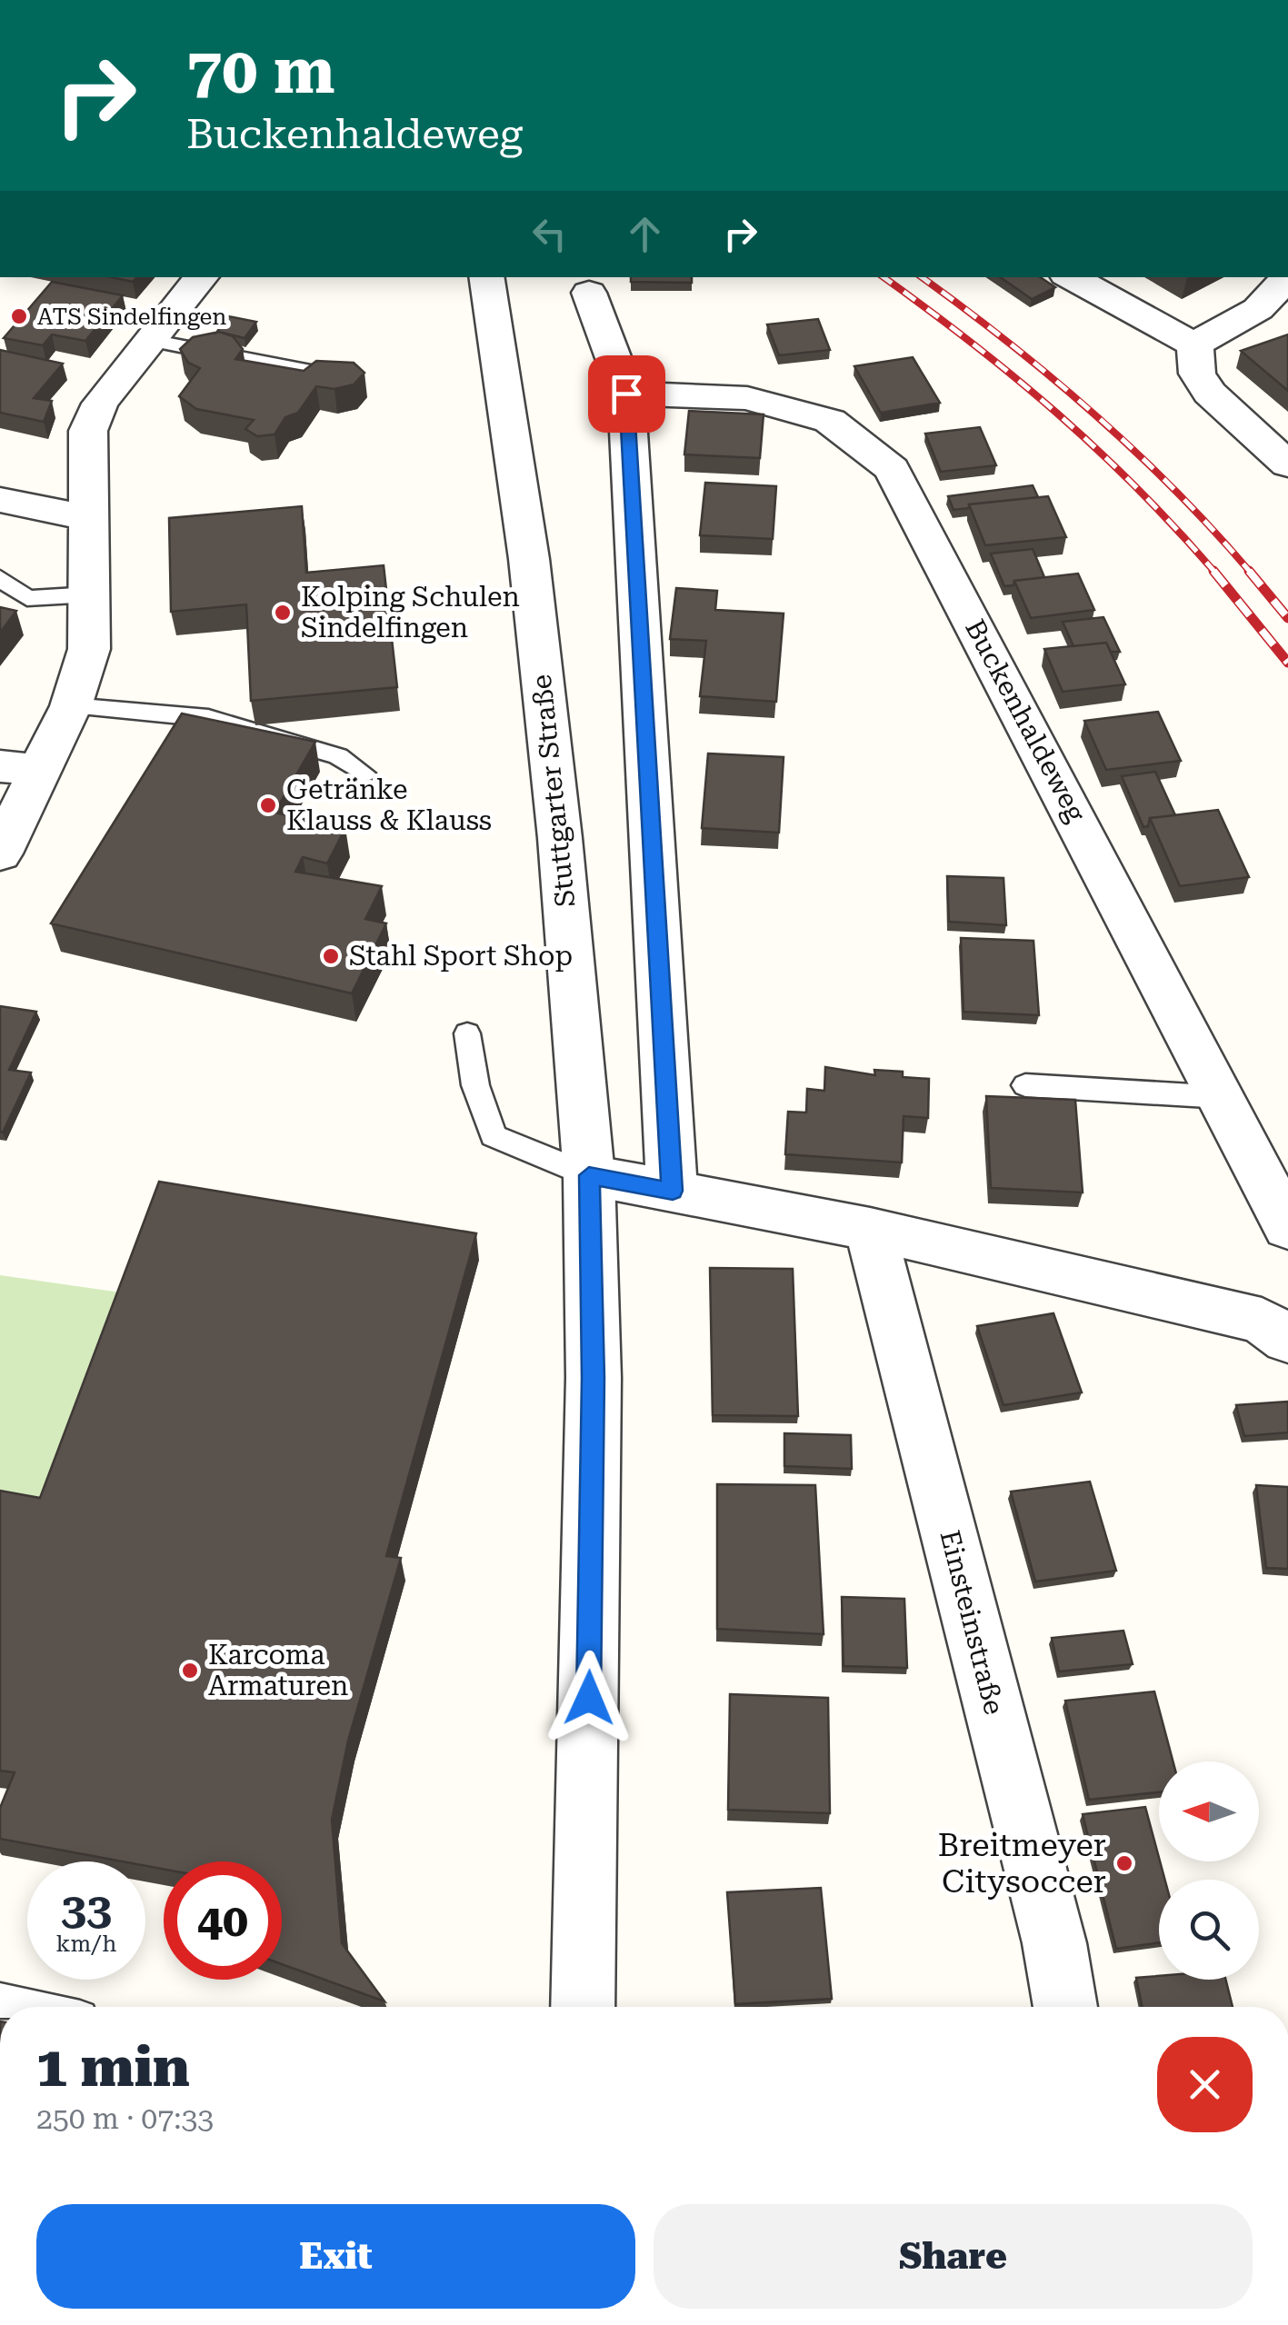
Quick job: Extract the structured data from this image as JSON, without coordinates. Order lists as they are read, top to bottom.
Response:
{
  "streets": {
    "street": ["Buckenhaldeweg", "Stuttgarter Straße", "Einsteinstraße"]
  },
  "places": [
    "ATS Sindelfingen",
    "Kolping Schulen Sindelfingen",
    "Getränke Klauss & Klauss",
    "Stahl Sport Shop",
    "Karcoma Armaturen",
    "Breitmeyer Citysoccer"
  ],
  "north": "left",
  "page": {
    "turn": ["70 m", "Buckenhaldeweg"],
    "speed": "33 km/h",
    "limit": "40",
    "heading": ["1 min", "250 m · 07:33"],
    "buttons": ["Exit", "Share"]
  }
}
